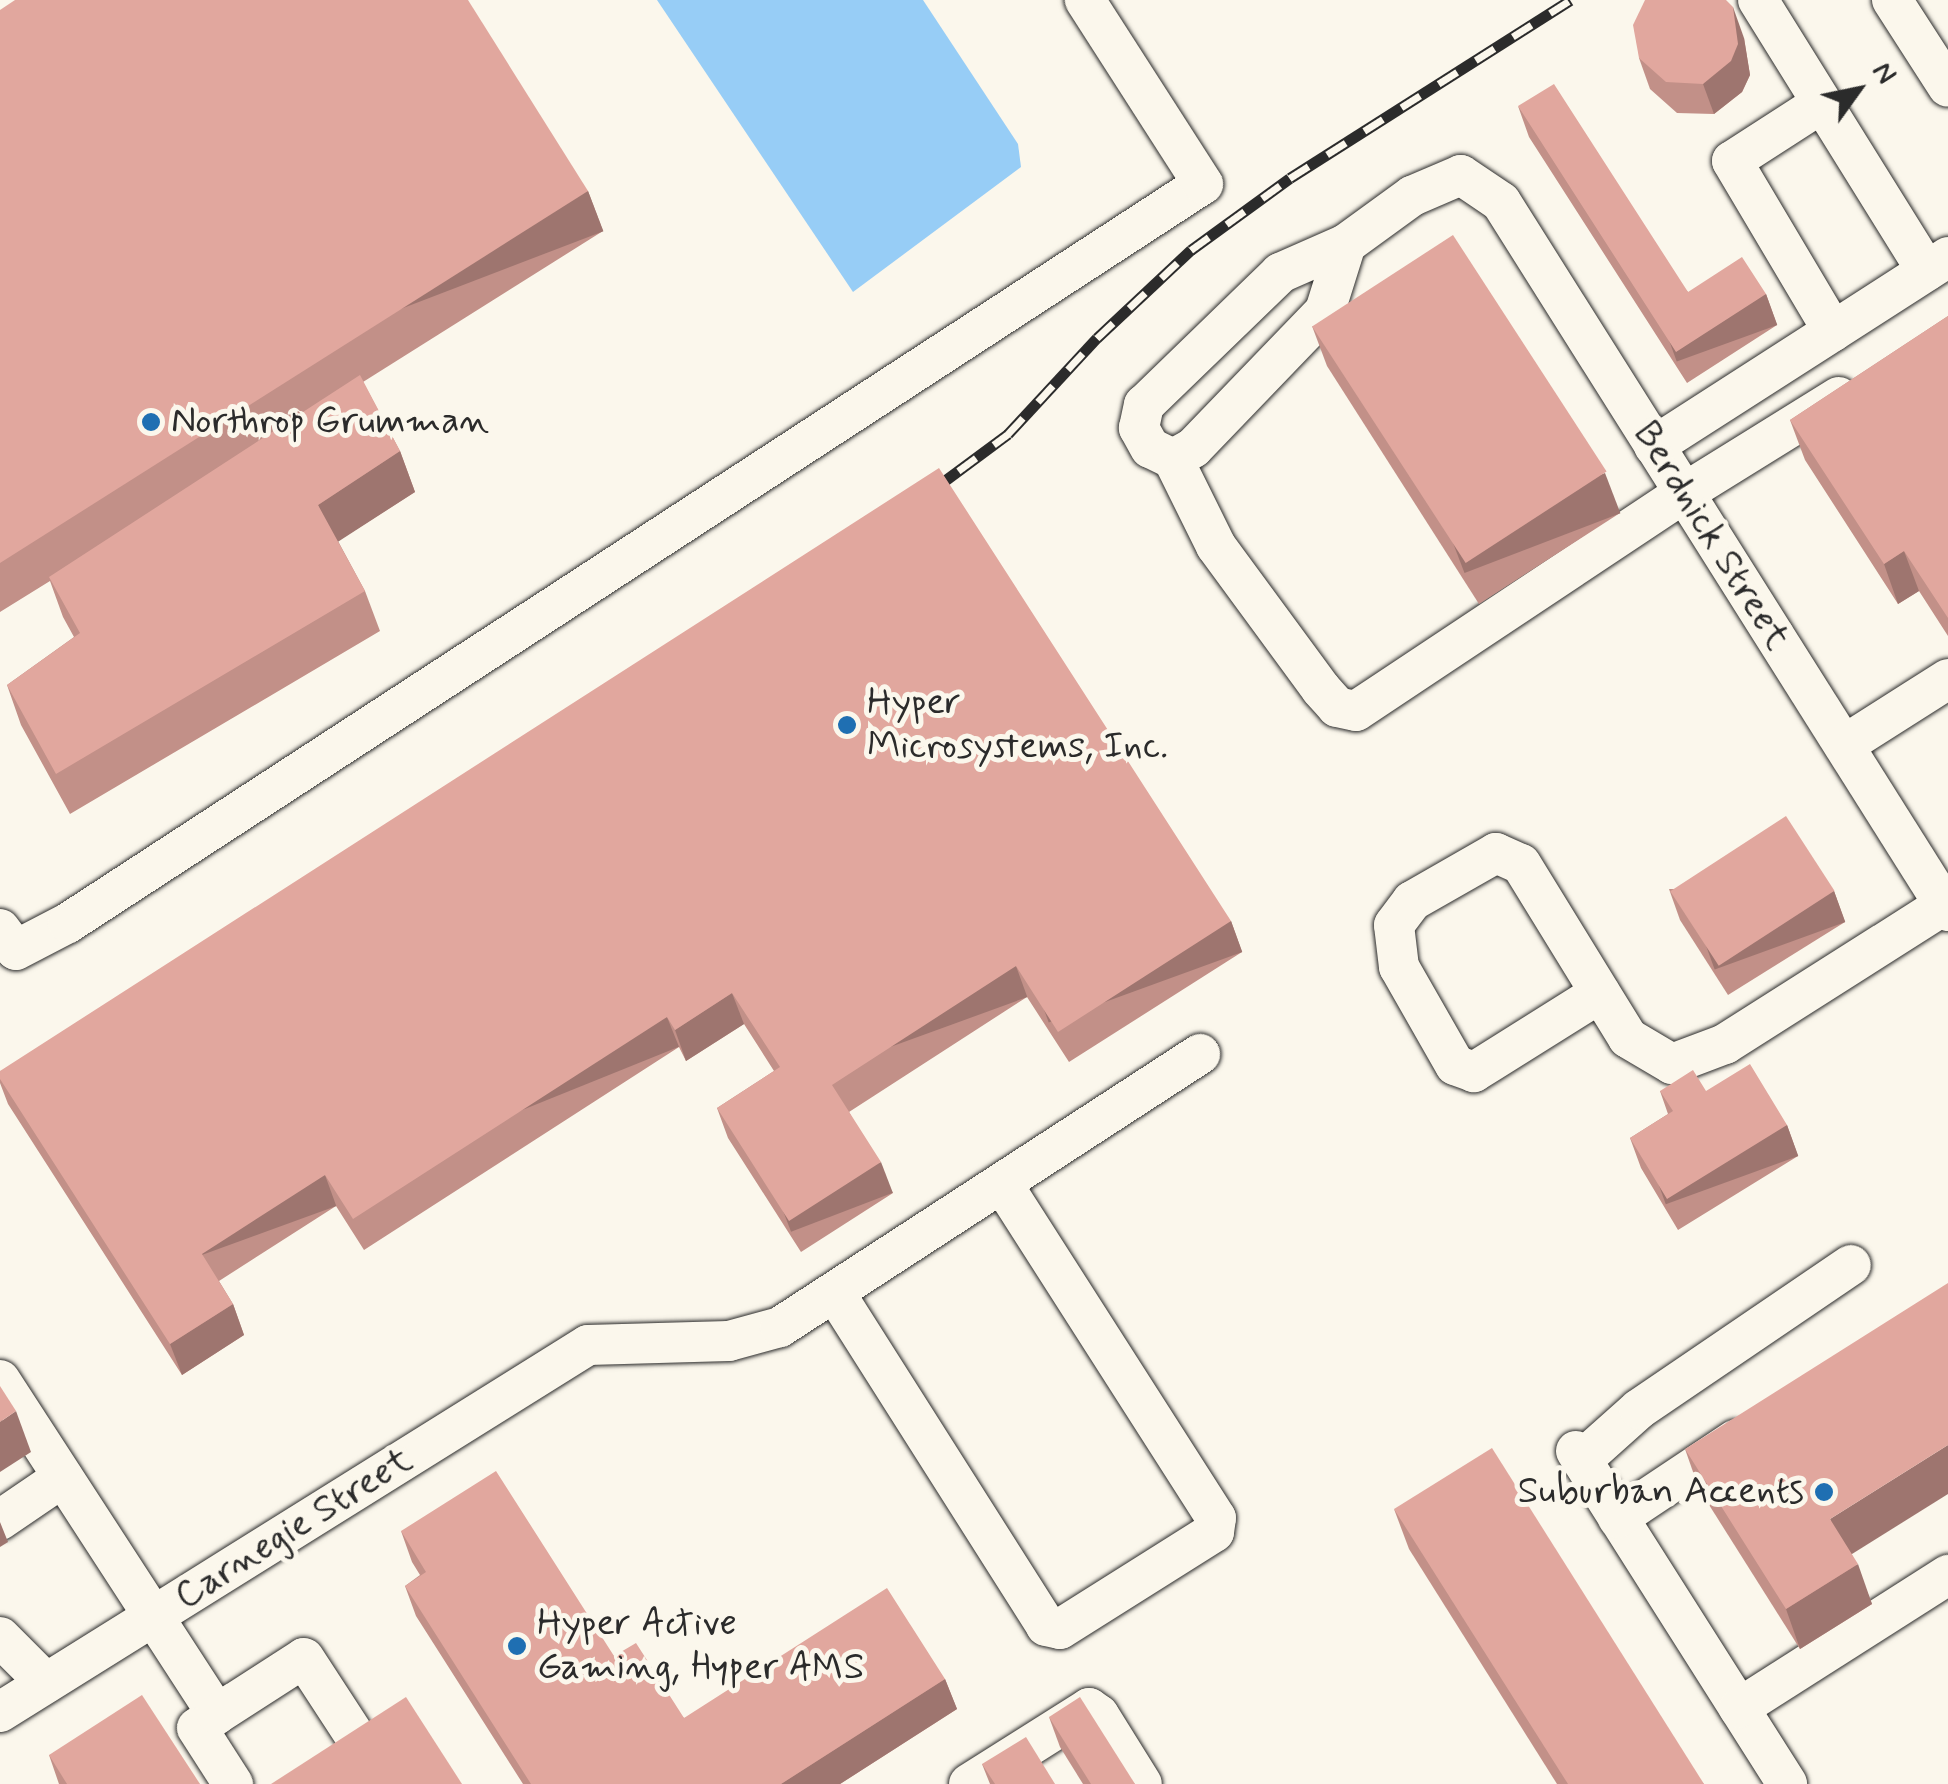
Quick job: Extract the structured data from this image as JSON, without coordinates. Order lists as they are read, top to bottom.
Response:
{
  "streets": {
    "street": ["Berdnick Street", "Carnegie Street"]
  },
  "places": [
    "Northrop Grumman",
    "Hyper Microsystems, Inc.",
    "Suburban Accents",
    "Hyper Active Gaming, Hyper AMS"
  ],
  "north": "top right"
}
